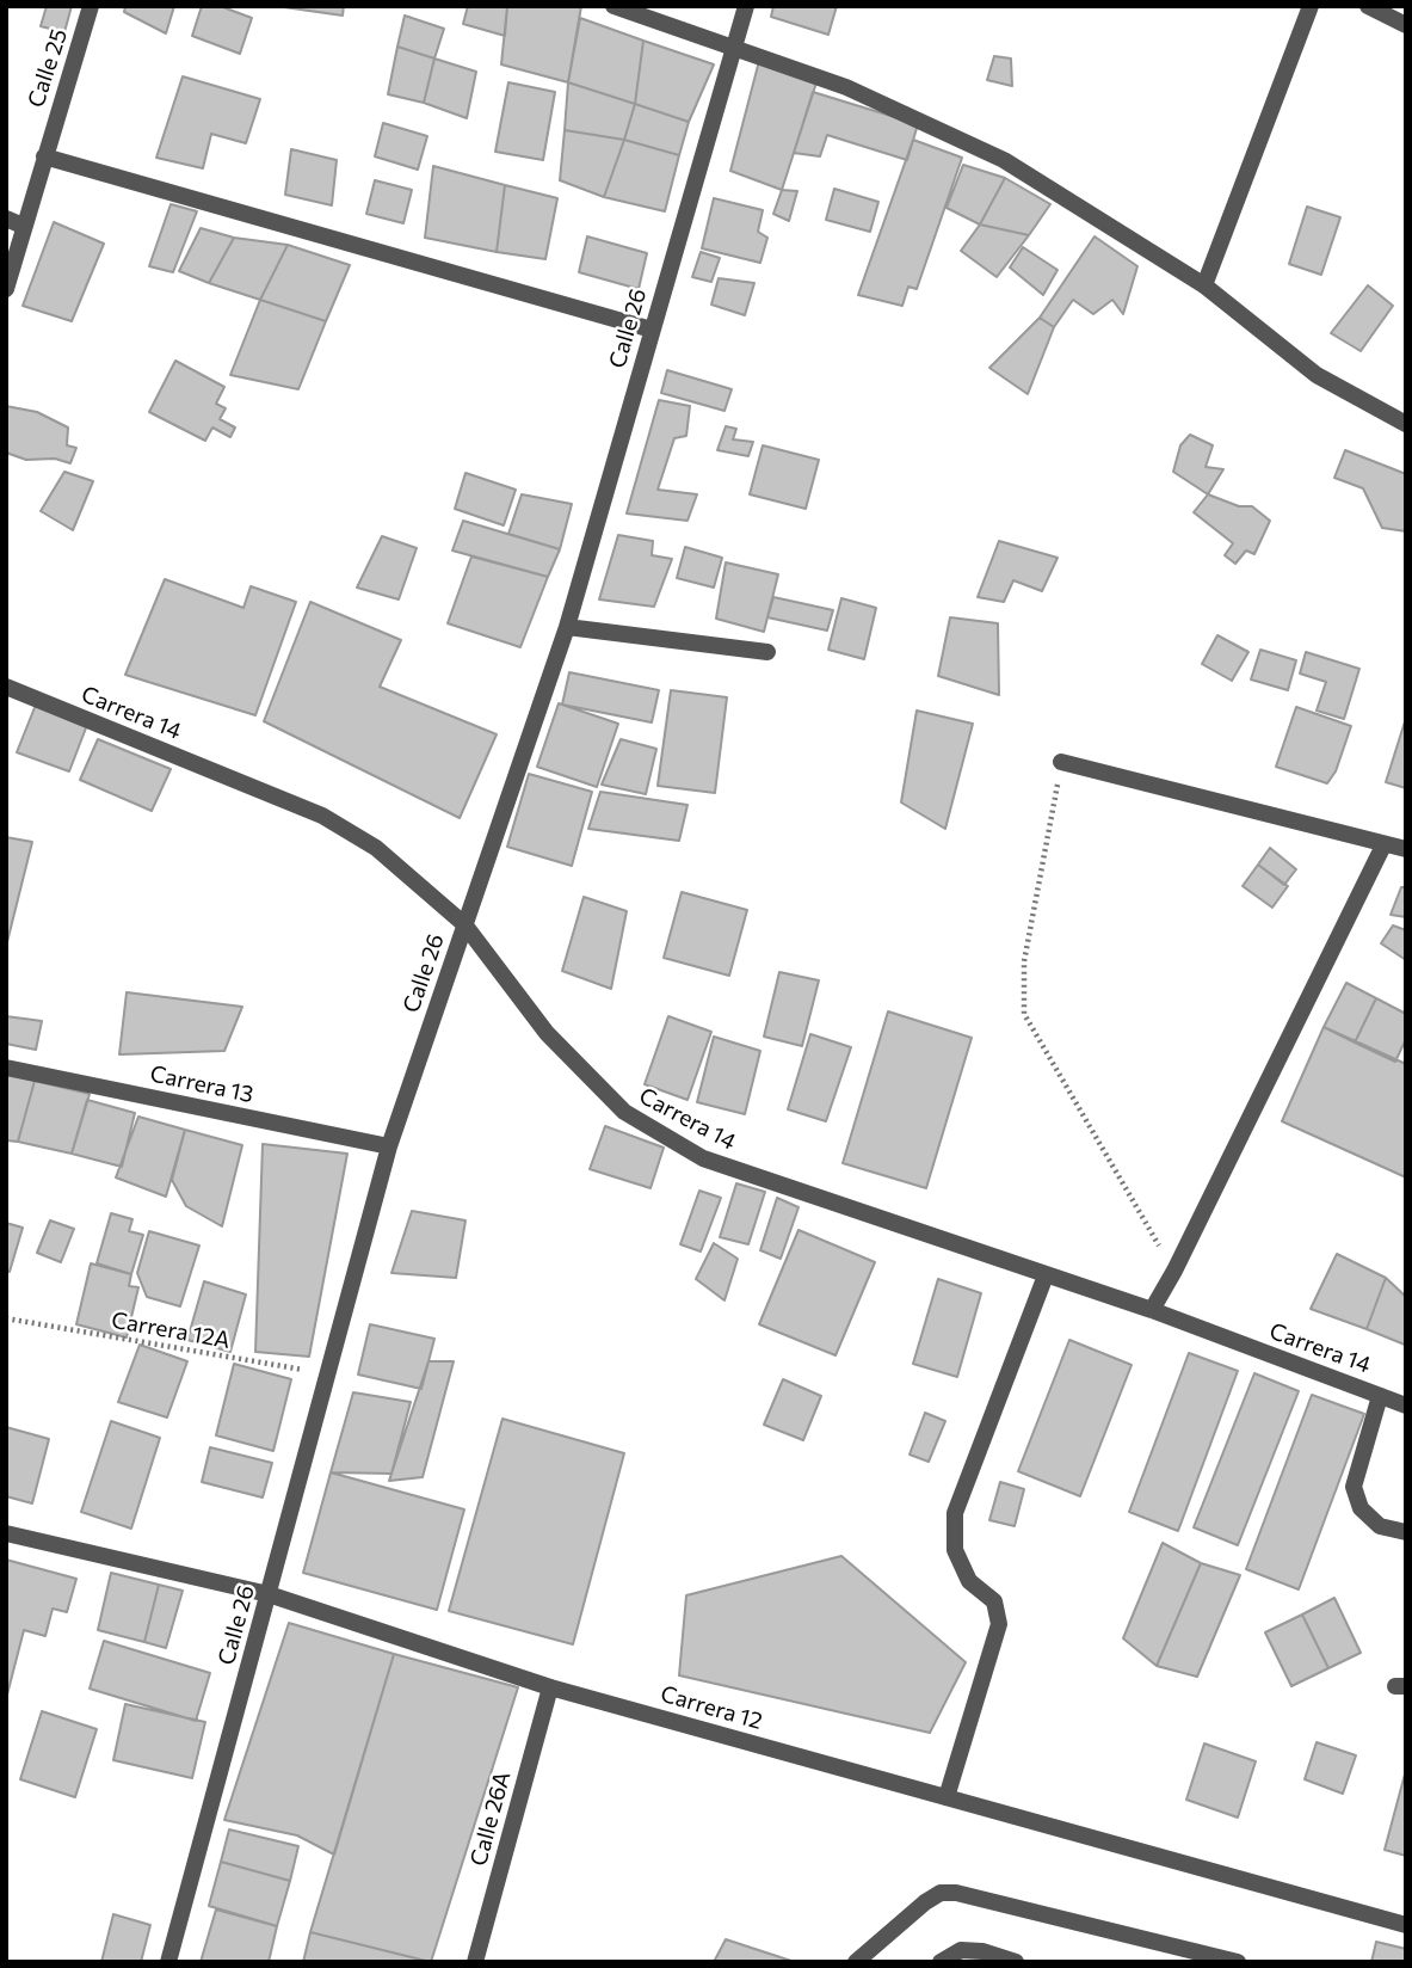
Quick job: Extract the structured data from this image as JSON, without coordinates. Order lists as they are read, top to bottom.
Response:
{
  "streets": {
    "street": [
      "Calle 25",
      "Calle 26",
      "Carrera 14",
      "Carrera 13",
      "Carrera 12",
      "Calle 26A"
    ],
    "path": ["Carrera 12A"]
  },
  "crossings": [
    ["Calle 26", "Carrera 14"],
    ["Calle 26", "Carrera 13"],
    ["Calle 26", "Carrera 12A"],
    ["Calle 26", "Carrera 12"],
    ["Carrera 12", "Calle 26A"]
  ]
}
